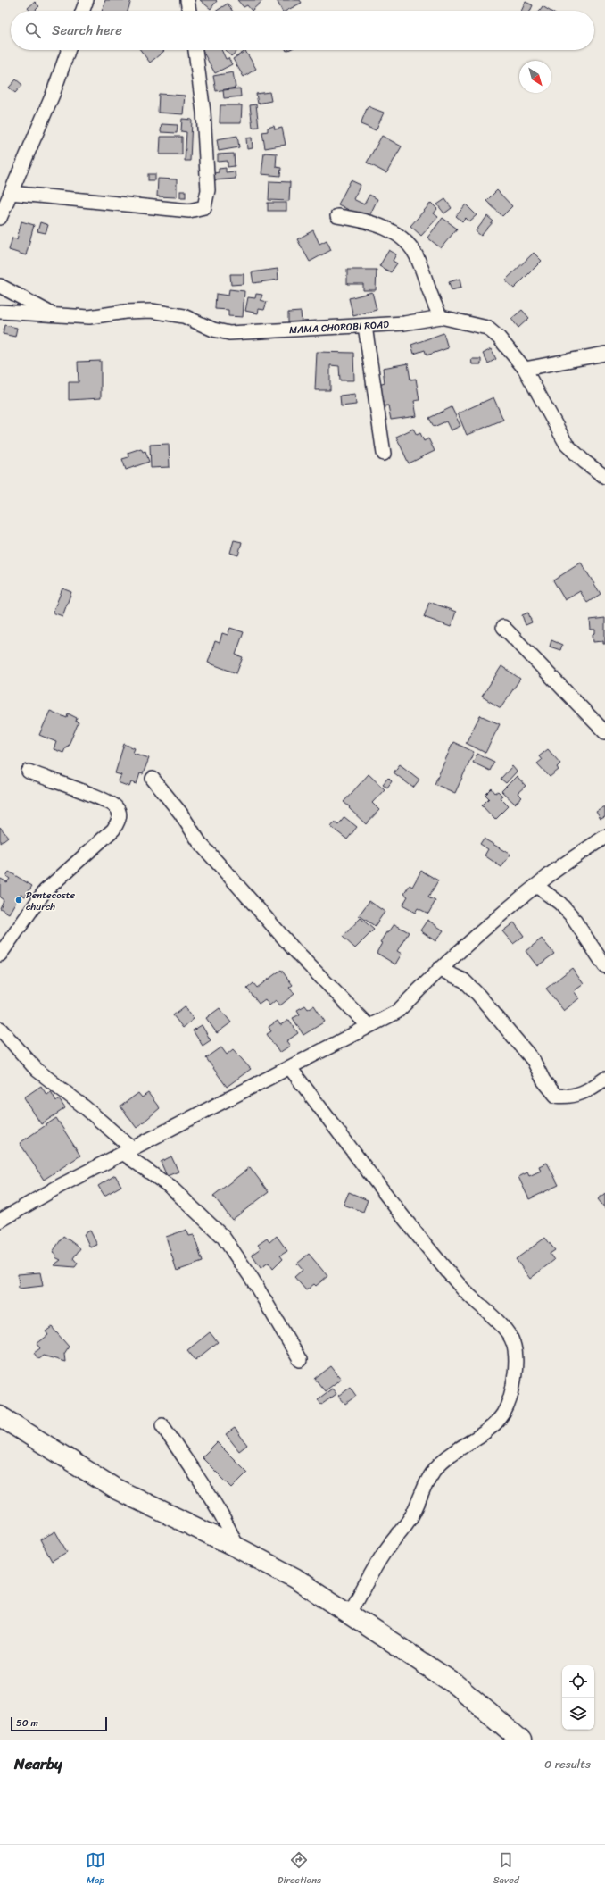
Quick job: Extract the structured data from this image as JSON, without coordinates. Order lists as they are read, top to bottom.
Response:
{
  "streets": {
    "street": ["MAMA CHOROBI ROAD"]
  },
  "places": ["Pentecoste church"],
  "scale_bar": "50 m",
  "north": "bottom right",
  "page": {
    "search": "Search here",
    "scale": "50 m",
    "heading": ["Nearby", "0 results"],
    "nav": ["Map", "Directions", "Saved"]
  }
}
